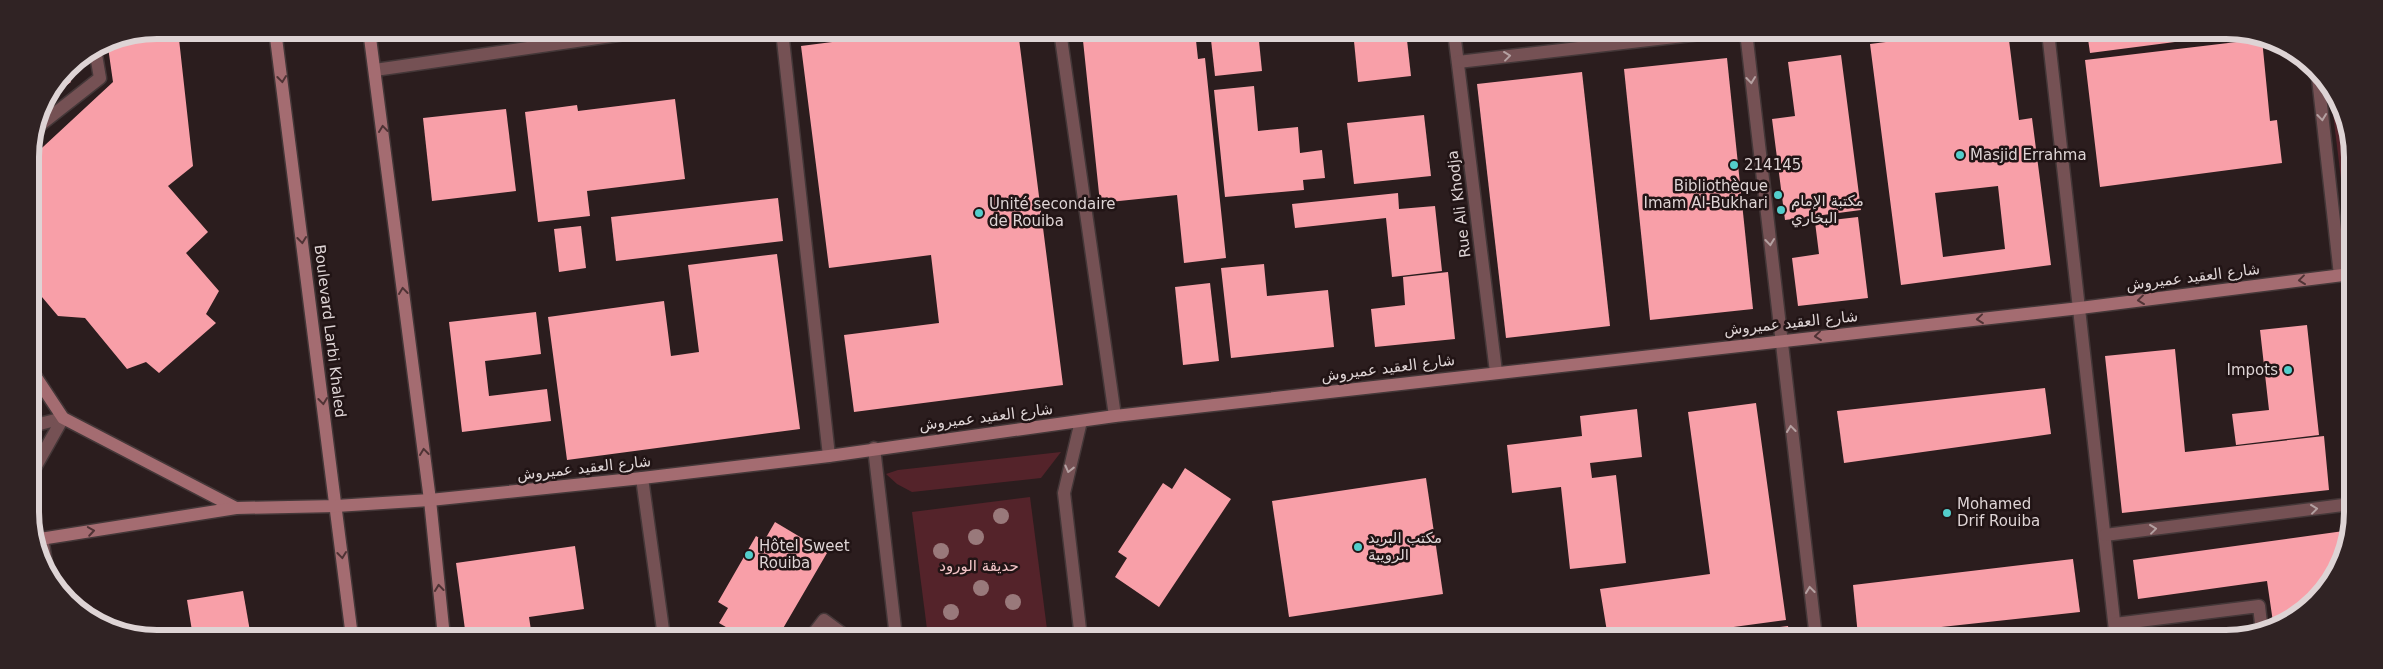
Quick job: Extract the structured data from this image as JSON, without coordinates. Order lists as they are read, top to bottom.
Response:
{
  "streets": {
    "main road": ["شارع العقيد عميروش", "Boulevard Larbi Khaled"],
    "street": ["Rue Ali Khodja"]
  },
  "crossings": [
    ["Rue Ali Khodja", "شارع العقيد عميروش"],
    ["شارع العقيد عميروش", "Boulevard Larbi Khaled"]
  ],
  "parks": ["حديقة الورود"],
  "places": [
    "Masjid Errahma",
    "214145",
    "Bibliothèque Imam Al-Bukhari",
    "مكتبة الإمام البخاري",
    "Unité secondaire de Rouiba",
    "Impots",
    "Mohamed Drif Rouiba",
    "مكتب البريد الرويبة",
    "Hôtel Sweet Rouiba"
  ]
}
